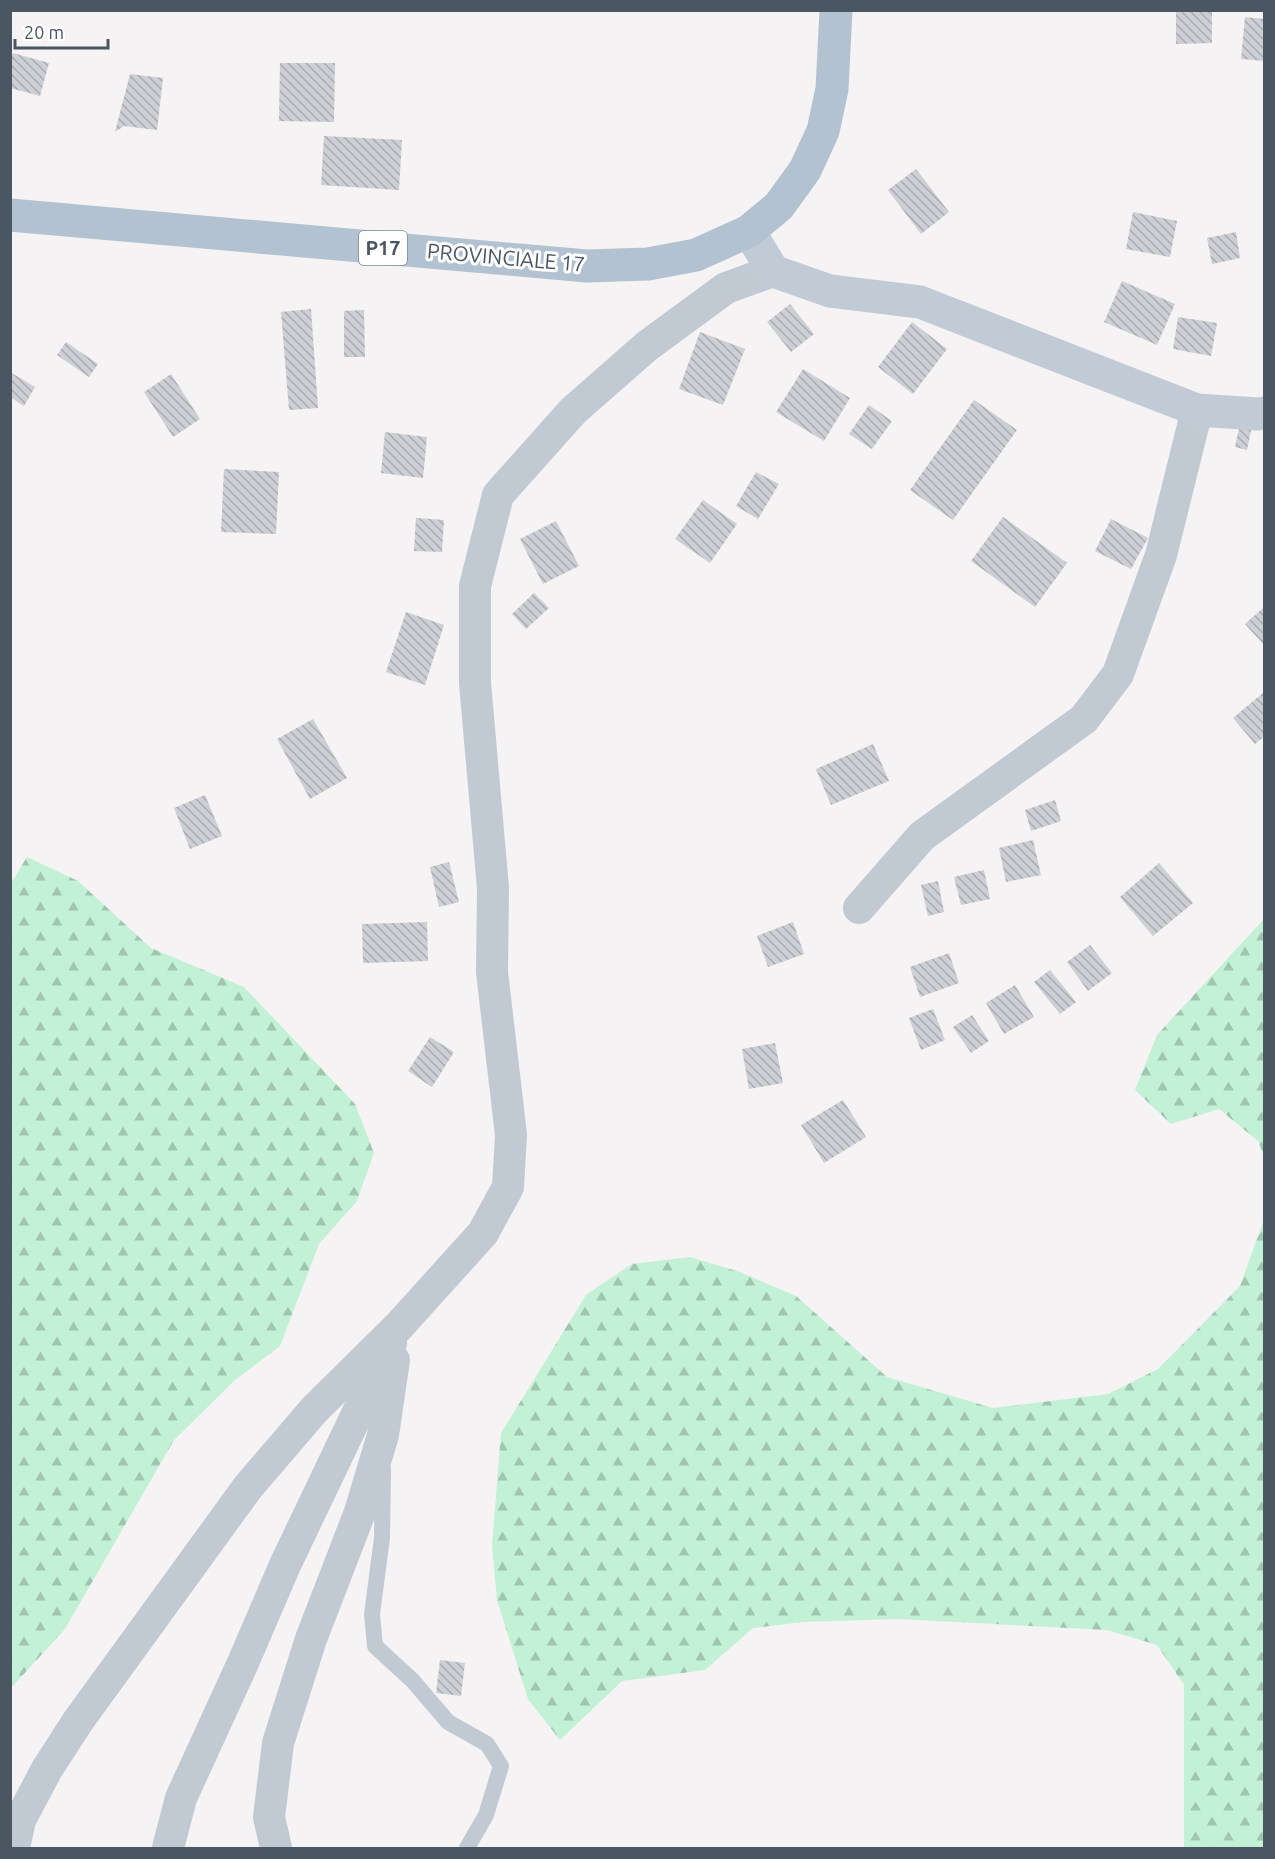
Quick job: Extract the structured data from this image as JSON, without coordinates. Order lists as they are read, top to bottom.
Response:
{
  "streets": {
    "main road": ["P17", "PROVINCIALE 17"]
  },
  "scale_bar": "20 m"
}
